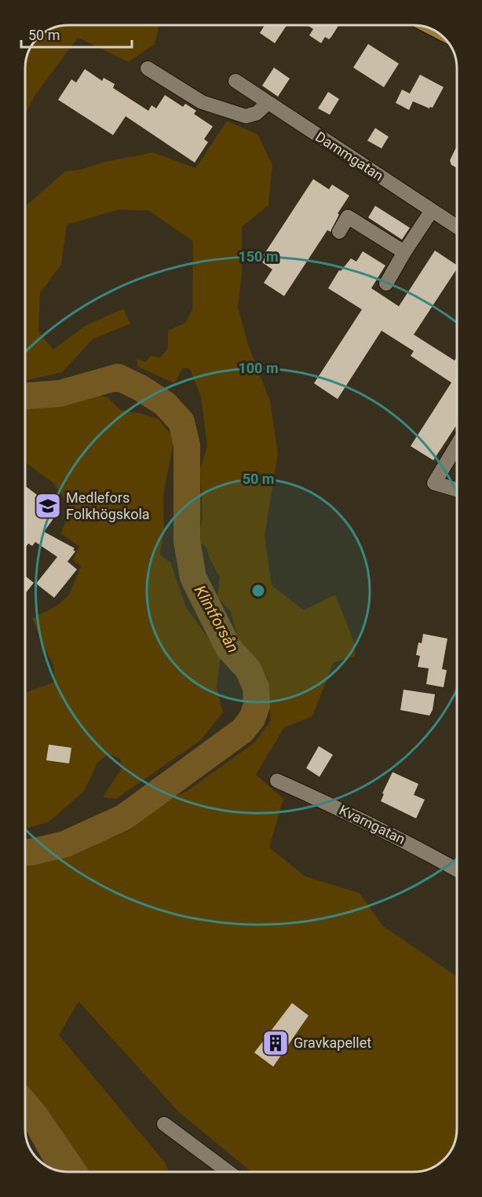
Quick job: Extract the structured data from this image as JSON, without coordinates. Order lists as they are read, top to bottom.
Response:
{
  "streets": {
    "street": ["Dammgatan", "Kvarngatan"]
  },
  "water": ["Klintforsån"],
  "places": {
    "school or university": ["Medlefors Folkhögskola"],
    "building": ["Gravkapellet"]
  },
  "scale_bar": "50 m",
  "rings": ["150 m", "100 m", "50 m"]
}
